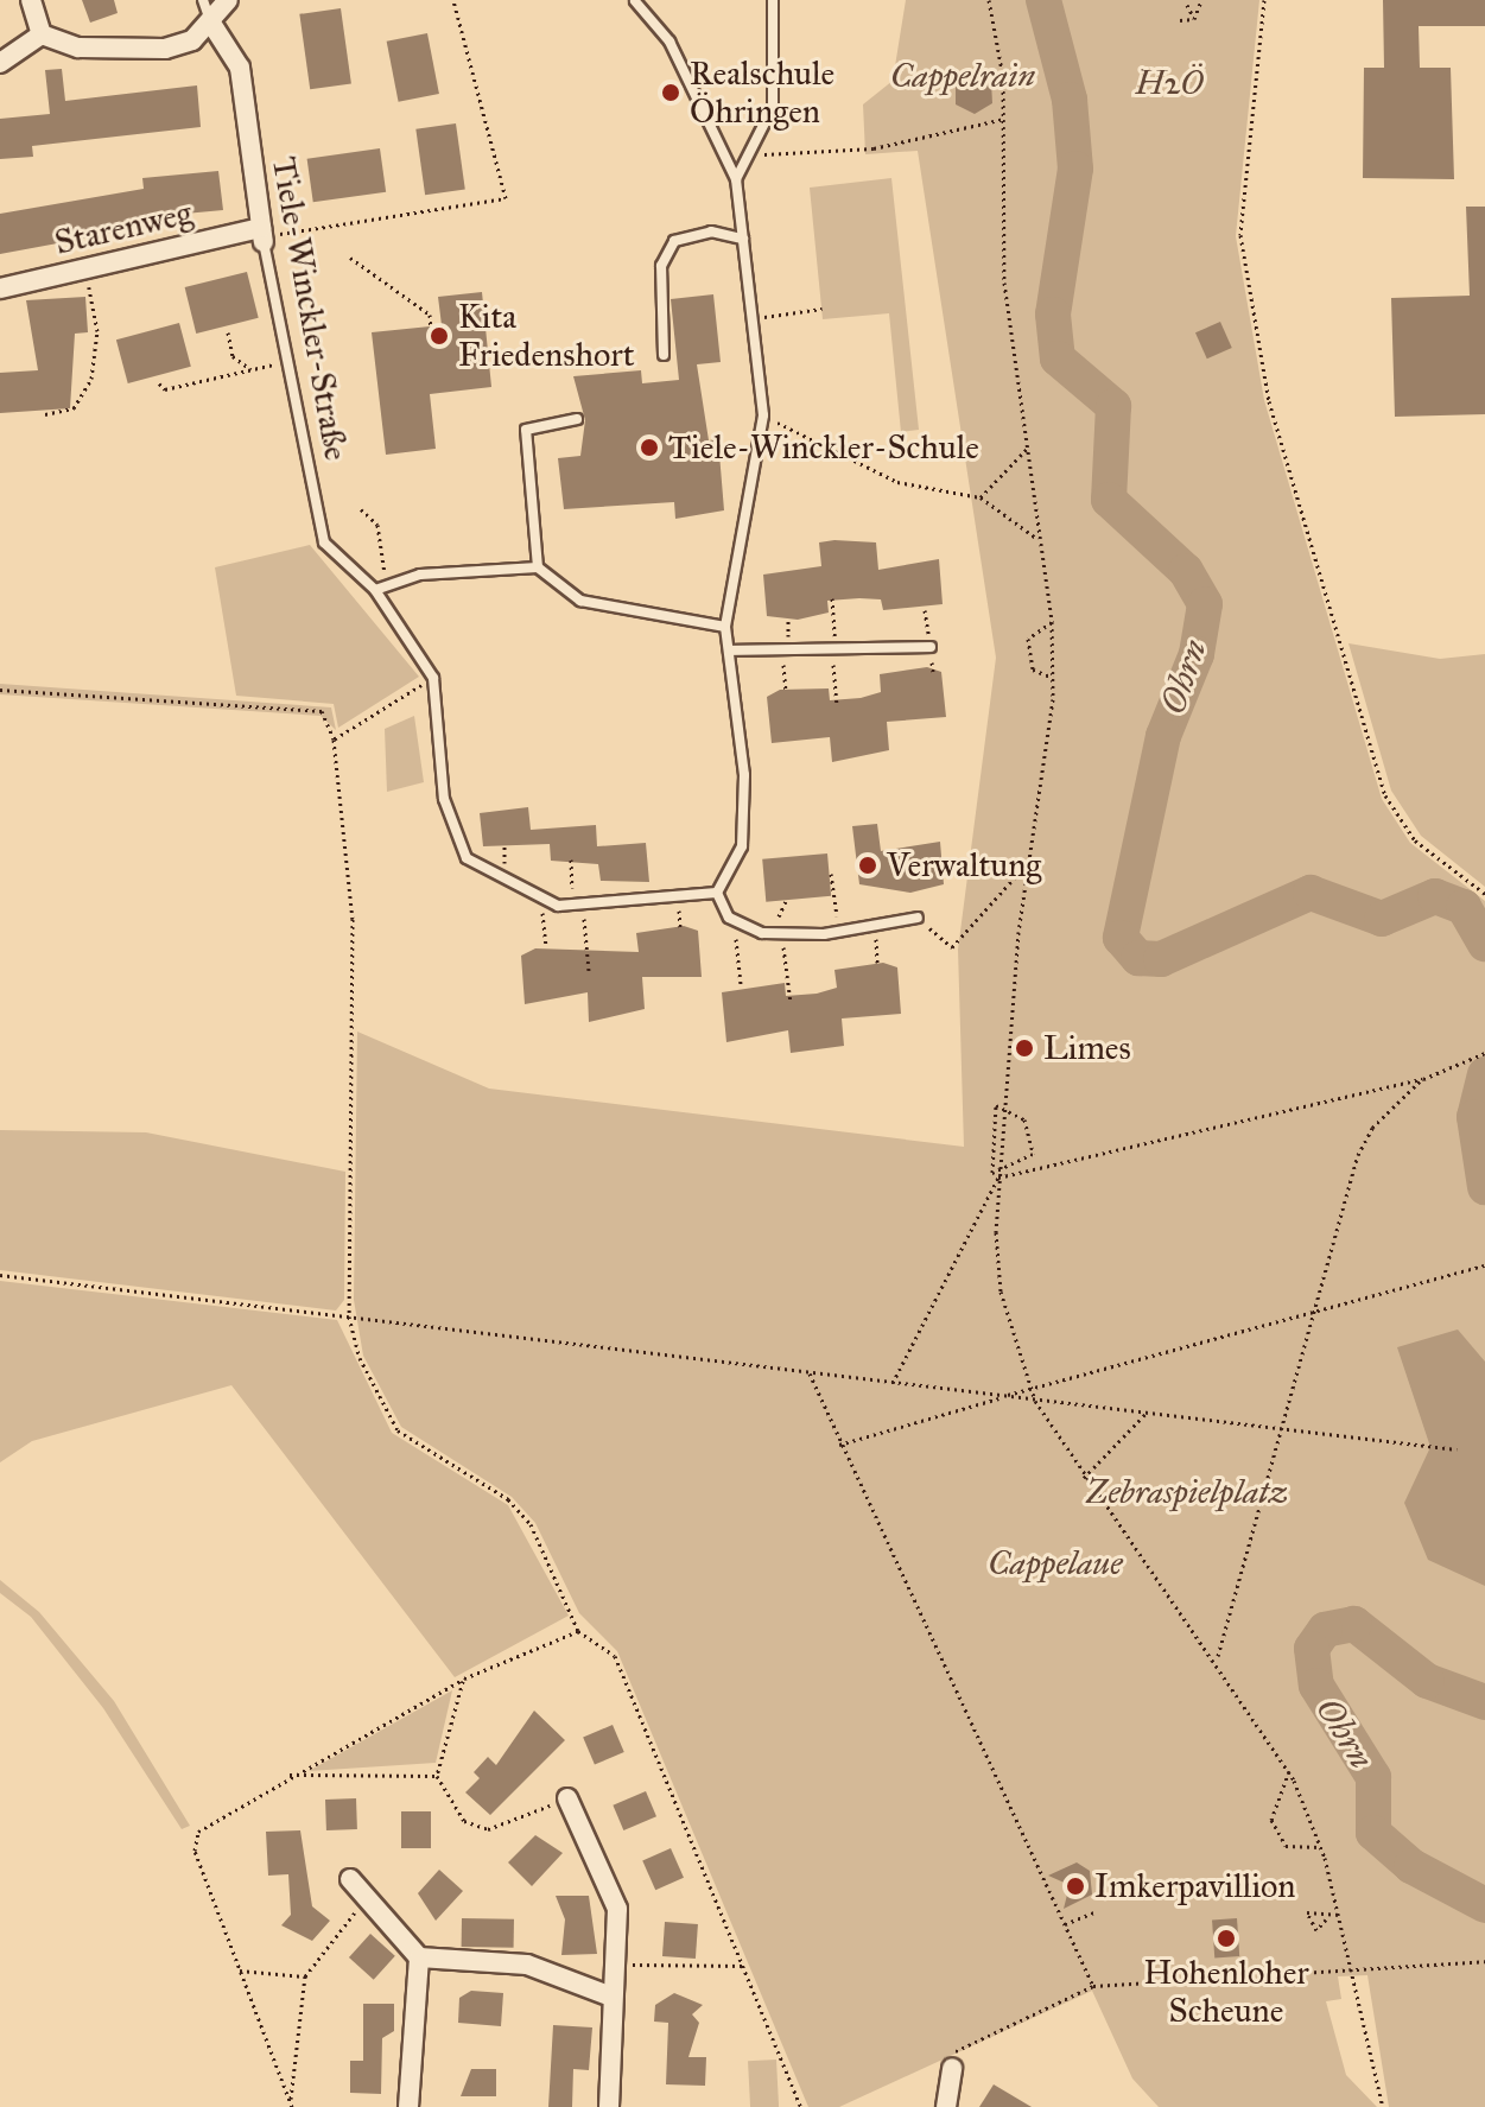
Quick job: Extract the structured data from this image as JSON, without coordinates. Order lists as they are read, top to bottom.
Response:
{
  "streets": {
    "street": ["Starenweg", "Tiele-Winckler-Straße"]
  },
  "crossings": [
    ["Starenweg", "Tiele-Winckler-Straße"]
  ],
  "water": ["Ohrn"],
  "parks": [
    "Cappelrain",
    "H2Ö",
    "Zebraspielplatz",
    "Cappelaue"
  ],
  "places": [
    "Realschule Öhringen",
    "Kita Friedenshort",
    "Tiele-Winckler-Schule",
    "Verwaltung",
    "Limes",
    "Imkerpavillion",
    "Hohenloher Scheune"
  ]
}
